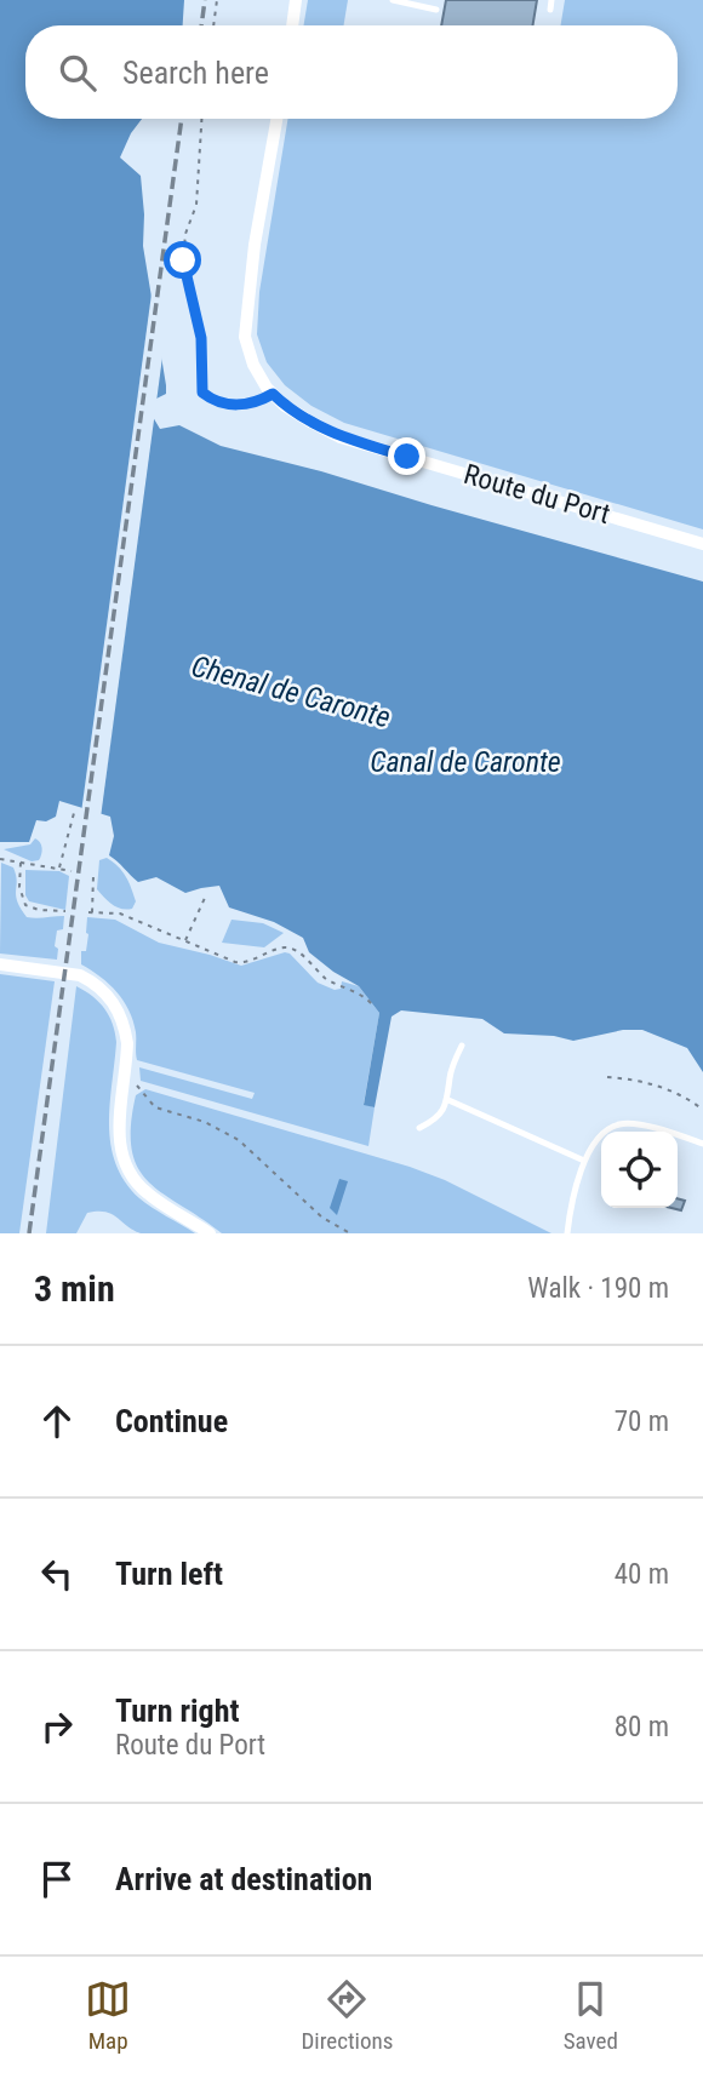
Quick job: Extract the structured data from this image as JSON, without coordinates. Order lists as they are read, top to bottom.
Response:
{
  "streets": {
    "street": ["Route du Port"]
  },
  "water": ["Chenal de Caronte", "Canal de Caronte"],
  "page": {
    "search": "Search here",
    "heading": ["3 min", "Walk · 190 m"],
    "list": [
      ["Continue", "70 m"],
      ["Turn left", "40 m"],
      ["Turn right", "Route du Port", "80 m"],
      "Arrive at destination"
    ],
    "nav": ["Map", "Directions", "Saved"]
  }
}
